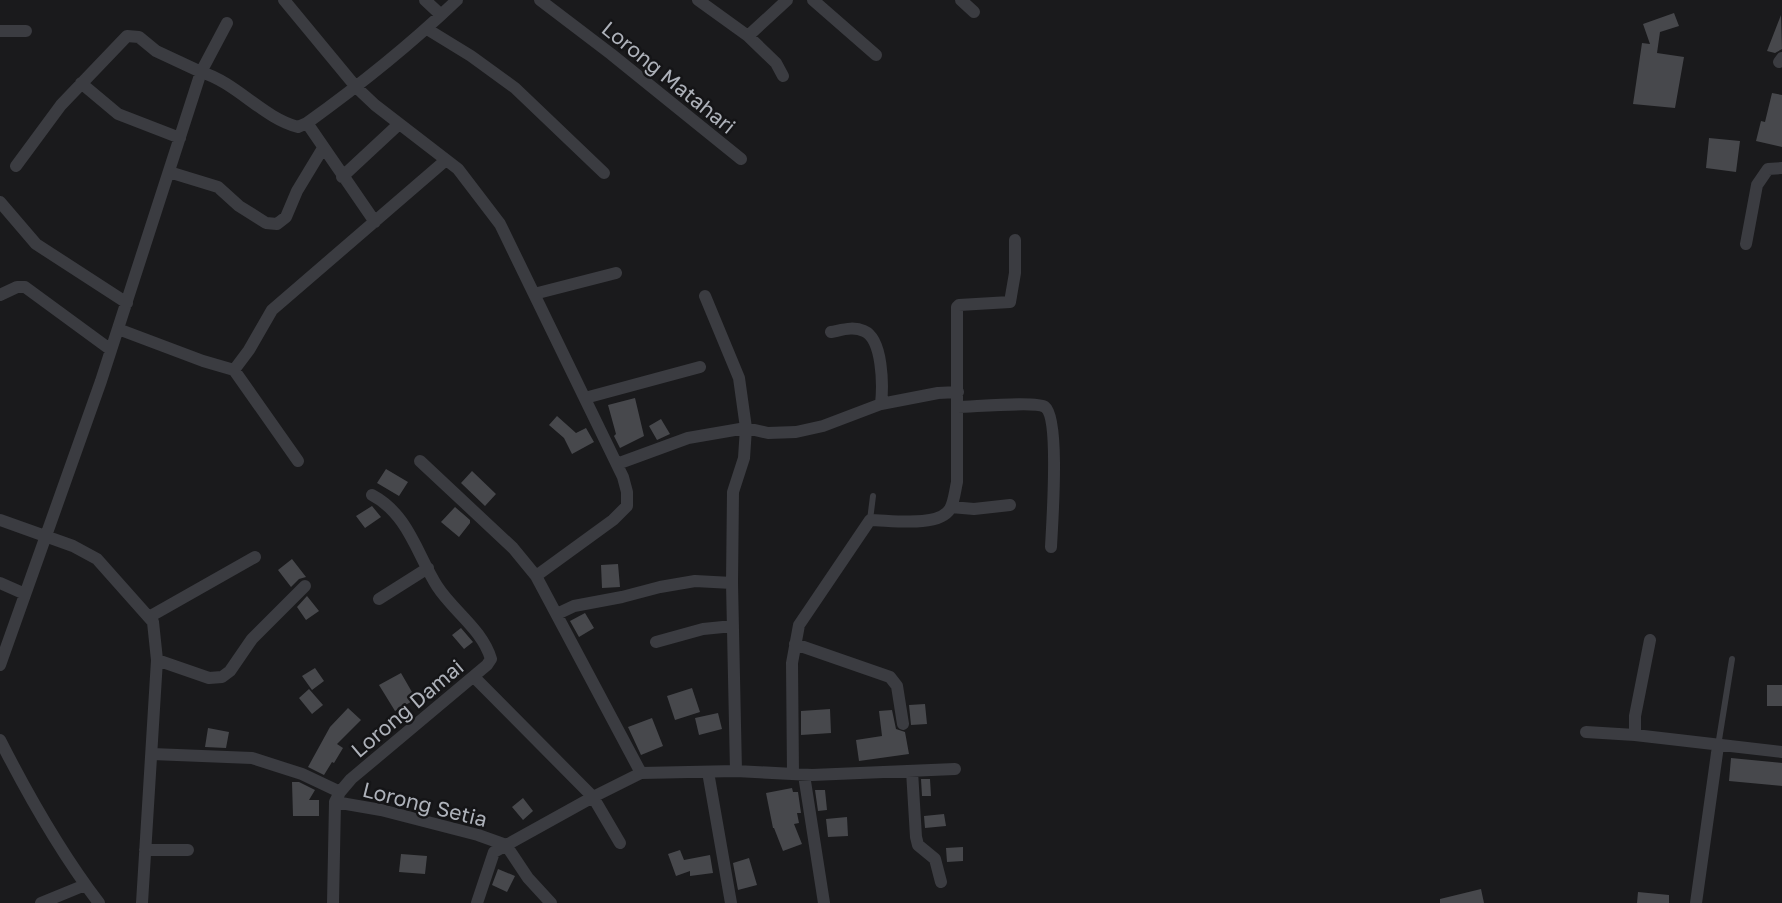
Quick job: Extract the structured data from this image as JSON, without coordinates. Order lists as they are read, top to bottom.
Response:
{
  "streets": {
    "street": ["Lorong Matahari", "Lorong Damai", "Lorong Setia"]
  },
  "crossings": [
    ["Lorong Damai", "Lorong Setia"]
  ]
}
